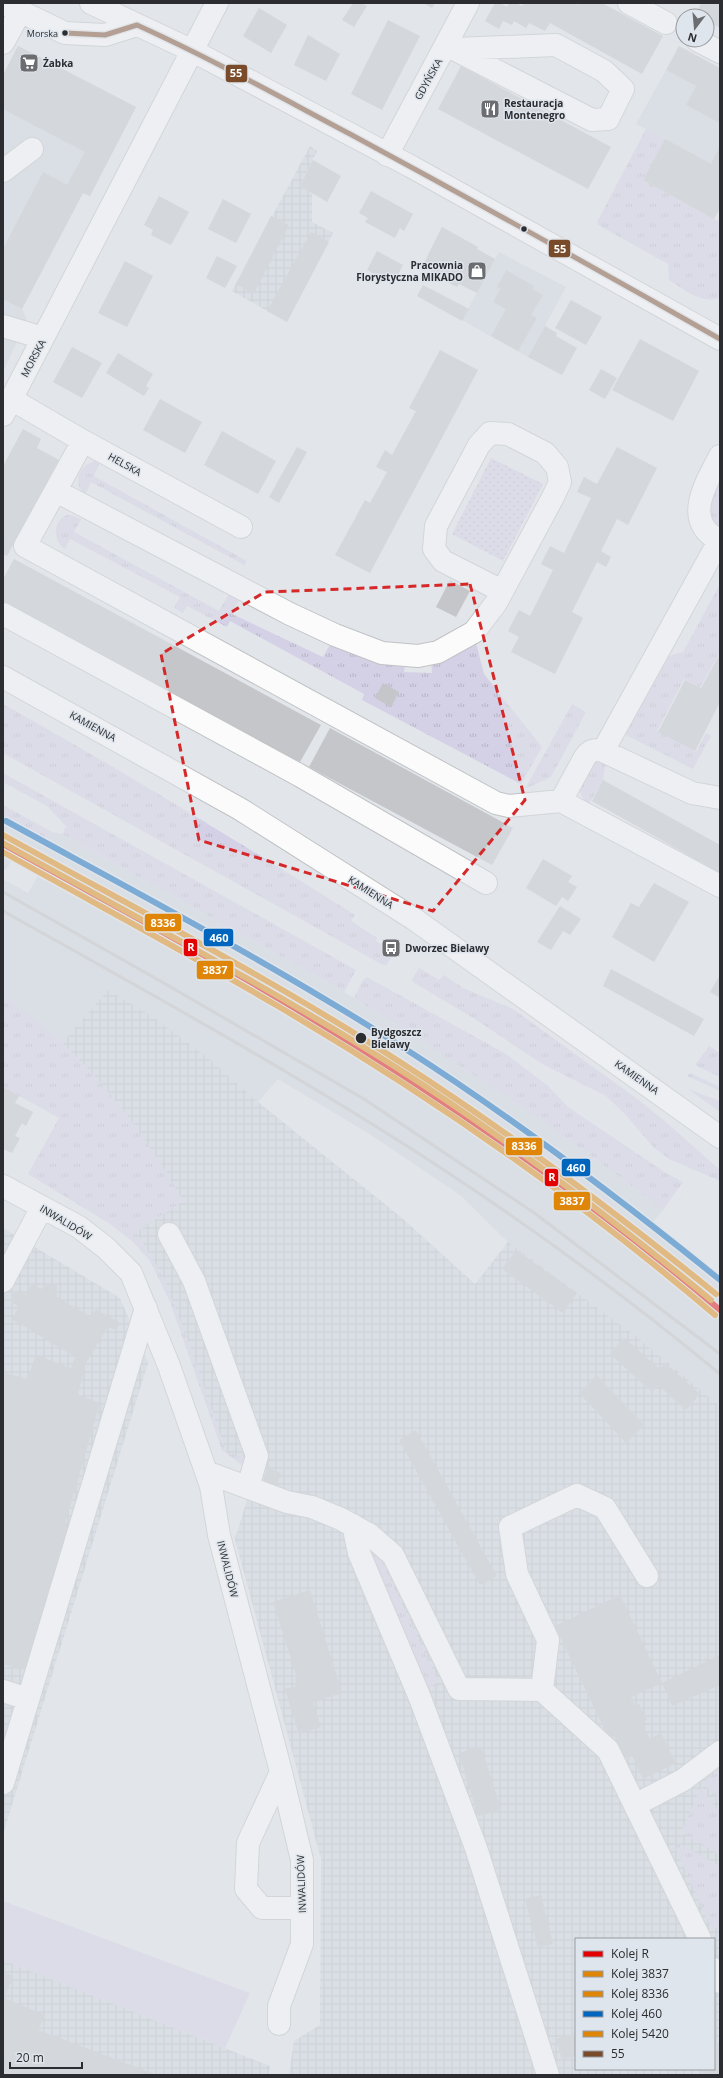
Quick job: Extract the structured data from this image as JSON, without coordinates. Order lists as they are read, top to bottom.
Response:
{
  "streets": {
    "street": [
      "GDYŃSKA",
      "MORSKA",
      "HELSKA",
      "KAMIENNA",
      "INWALIDÓW"
    ]
  },
  "crossings": [
    ["MORSKA", "HELSKA"]
  ],
  "places": {
    "other": ["Morska", "Bydgoszcz Bielawy"],
    "supermarket": ["Żabka"],
    "restaurant": ["Restauracja Montenegro"],
    "shop": ["Pracownia Florystyczna MIKADO"],
    "bus stop": ["Dworzec Bielawy"]
  },
  "lines": [
    "transit line 55",
    "rail line 460",
    "rail line 8336",
    "rail line 5420",
    "rail line R",
    "rail line 3837"
  ],
  "legend": [
    "Kolej R",
    "Kolej 3837",
    "Kolej 8336",
    "Kolej 460",
    "Kolej 5420",
    "55"
  ],
  "scale_bar": "20 m",
  "north": "bottom"
}
